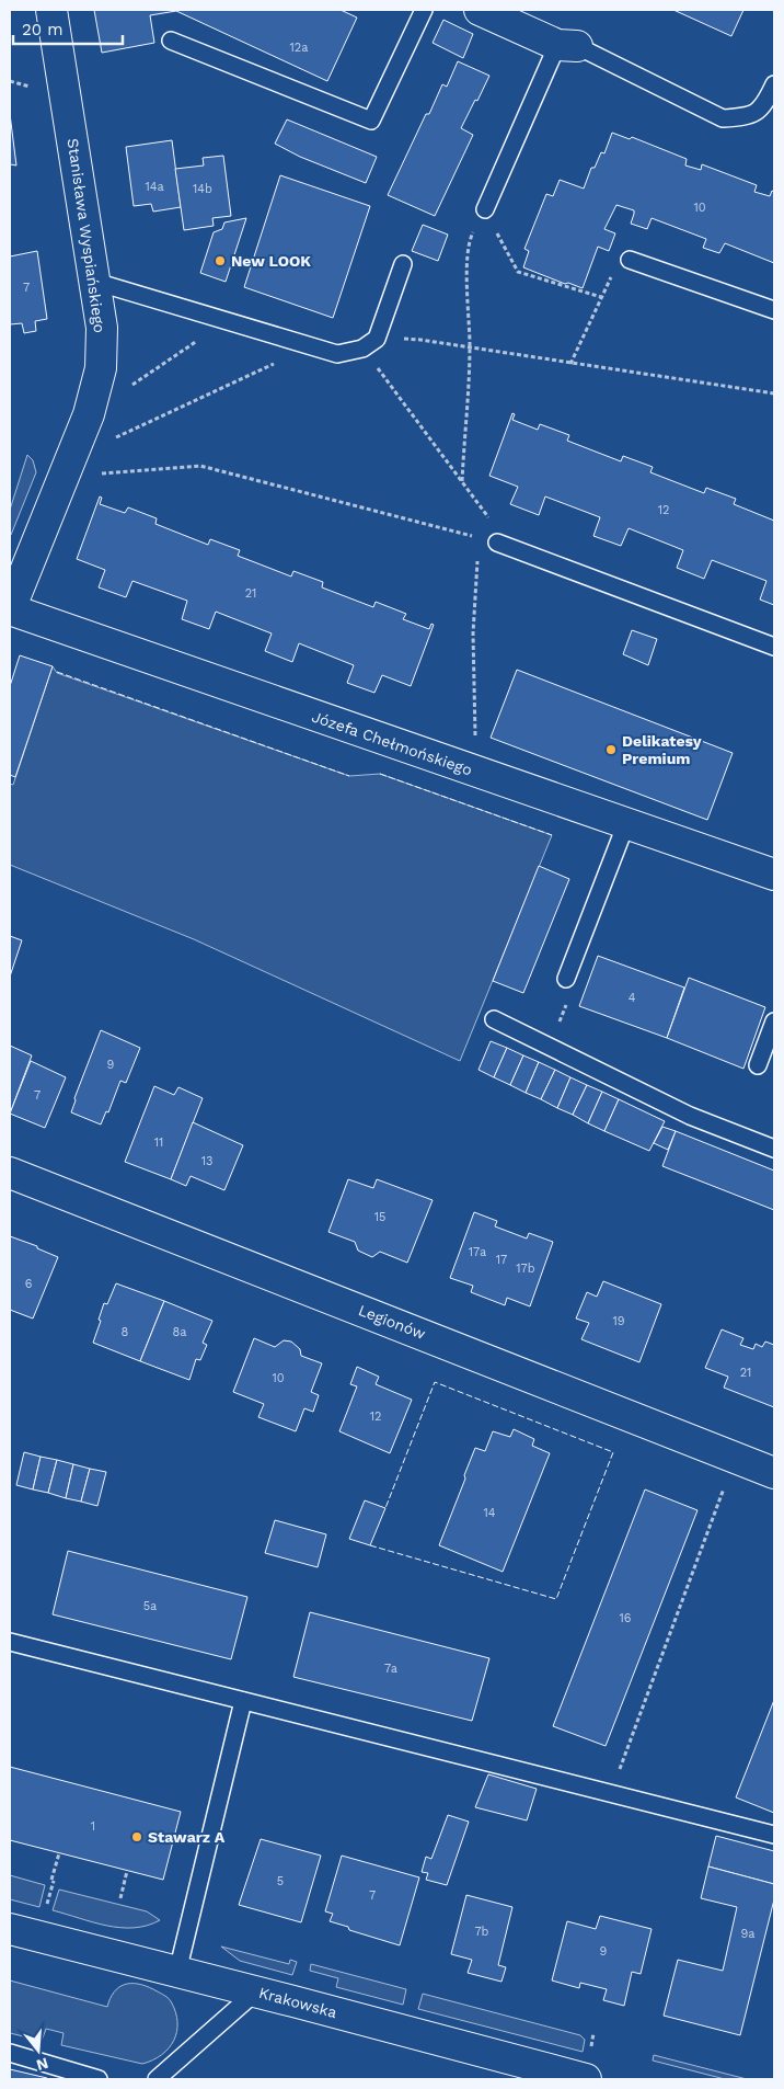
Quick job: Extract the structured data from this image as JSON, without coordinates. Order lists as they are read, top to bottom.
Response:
{
  "streets": {
    "street": [
      "Stanisława Wyspiańskiego",
      "Józefa Chełmońskiego",
      "Legionów",
      "Krakowska"
    ]
  },
  "crossings": [
    ["Stanisława Wyspiańskiego", "Józefa Chełmońskiego"]
  ],
  "places": ["New LOOK", "Delikatesy Premium", "Stawarz A"],
  "house_numbers": [
    "12a",
    "14a",
    "14b",
    "10",
    "7",
    "12",
    "21",
    "4",
    "9",
    "7",
    "11",
    "13",
    "15",
    "17a",
    "17",
    "17b",
    "6",
    "19",
    "8",
    "8a",
    "21",
    "10",
    "12",
    "14",
    "5a",
    "16",
    "7a",
    "1",
    "5",
    "7",
    "7b",
    "9a",
    "9"
  ],
  "scale_bar": "20 m",
  "north": "bottom"
}
